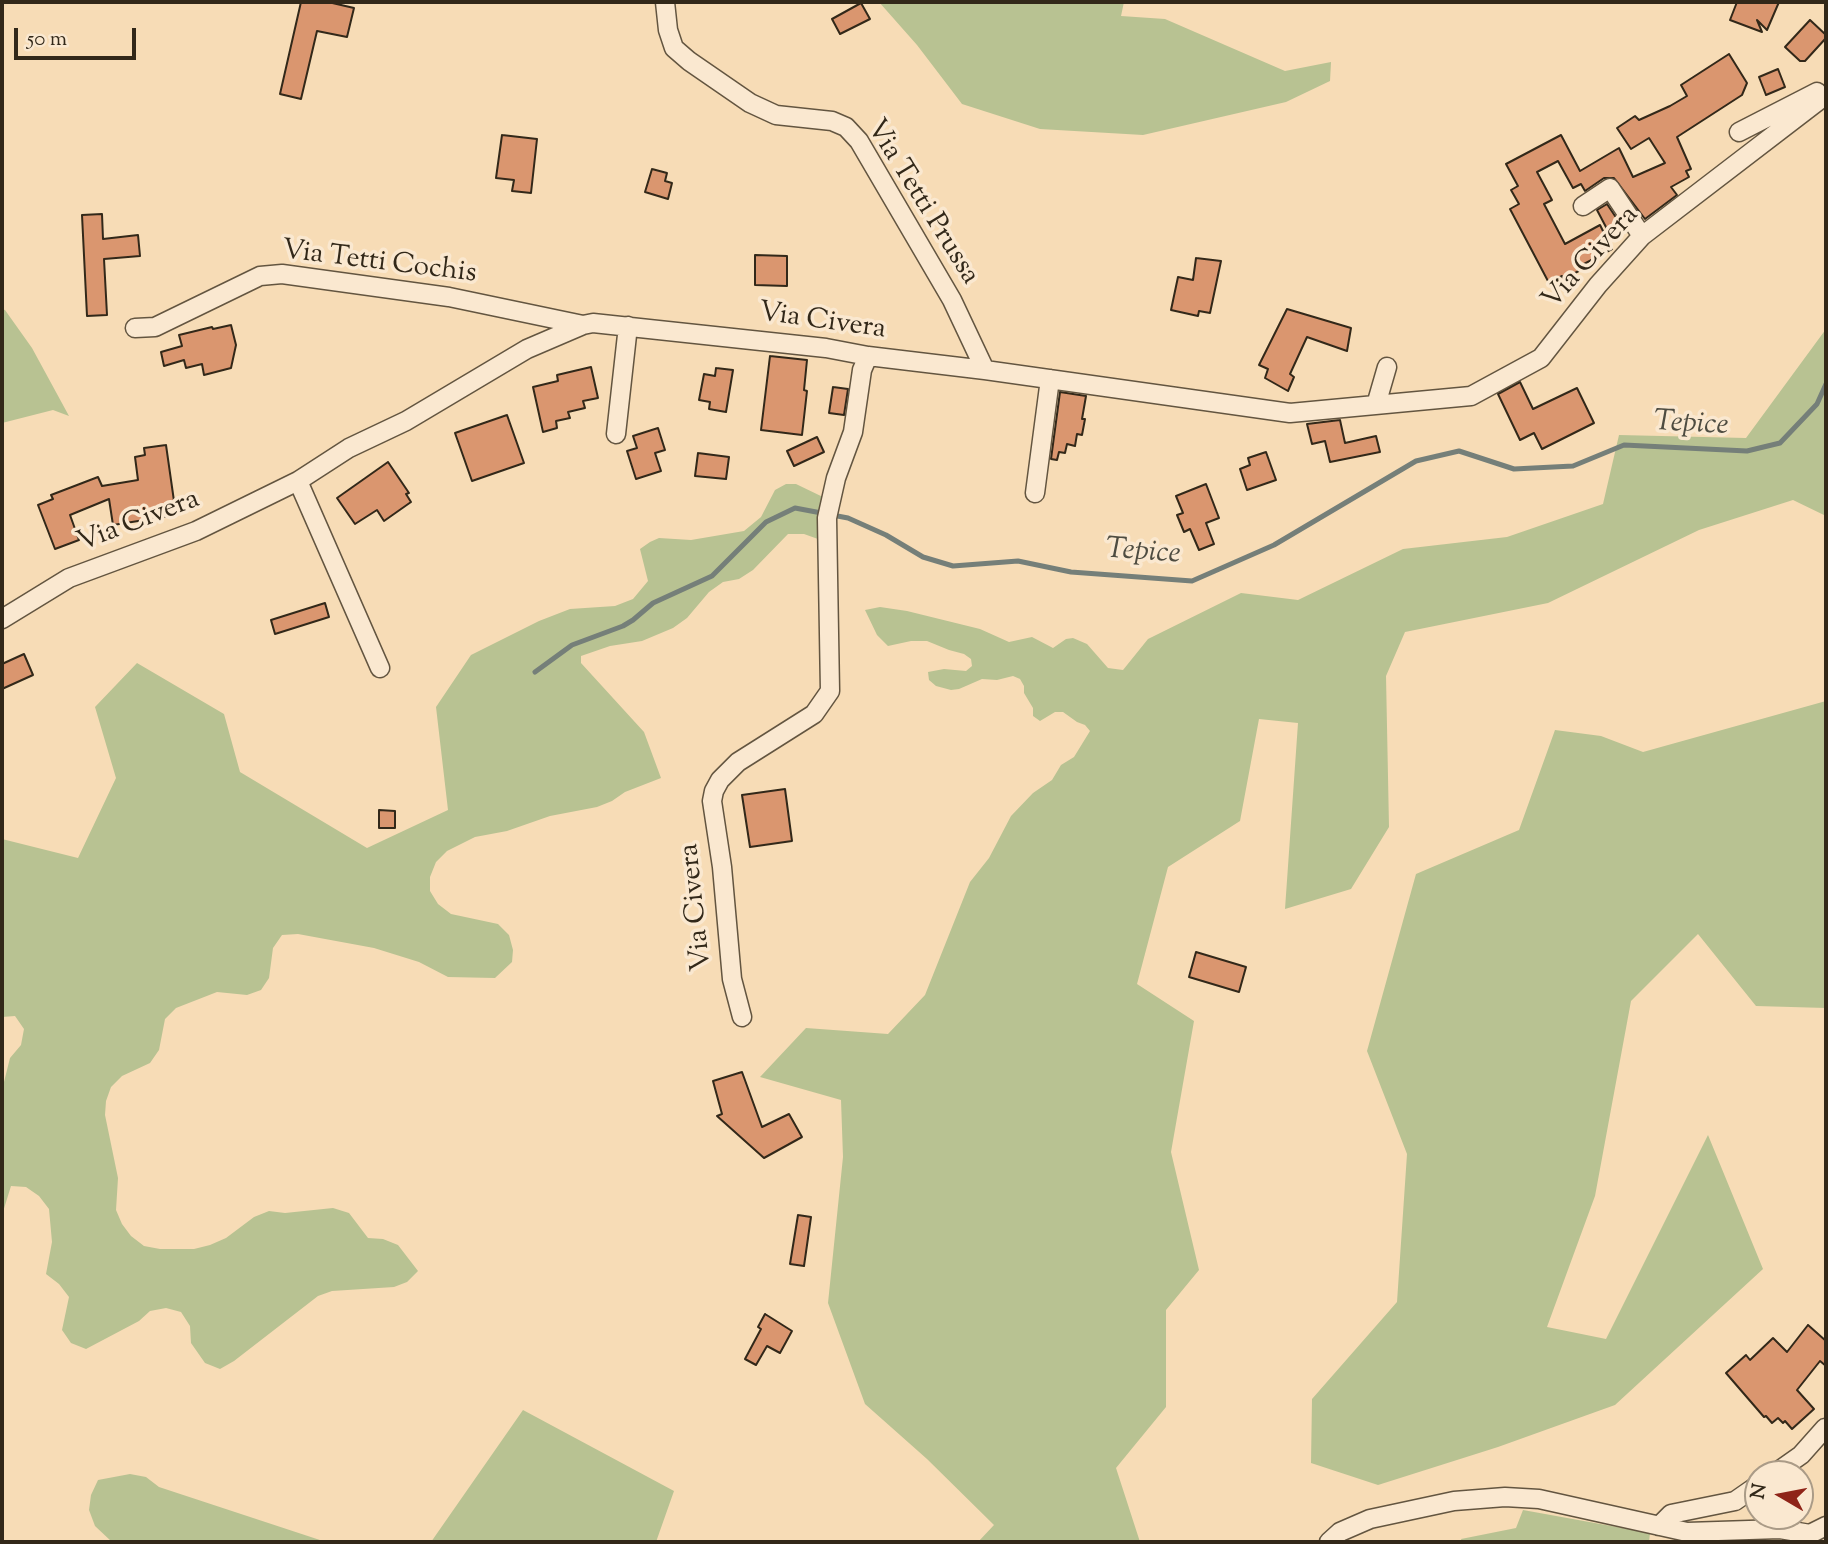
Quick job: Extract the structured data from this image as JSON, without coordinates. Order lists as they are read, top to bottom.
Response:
{
  "streets": {
    "street": ["Via Tetti Prussa", "Via Civera", "Via Tetti Cochis"]
  },
  "crossings": [
    ["Via Tetti Prussa", "Via Civera"],
    ["Via Civera", "Via Tetti Cochis"]
  ],
  "water": ["Tepice"],
  "scale_bar": "50 m",
  "north": "left"
}
